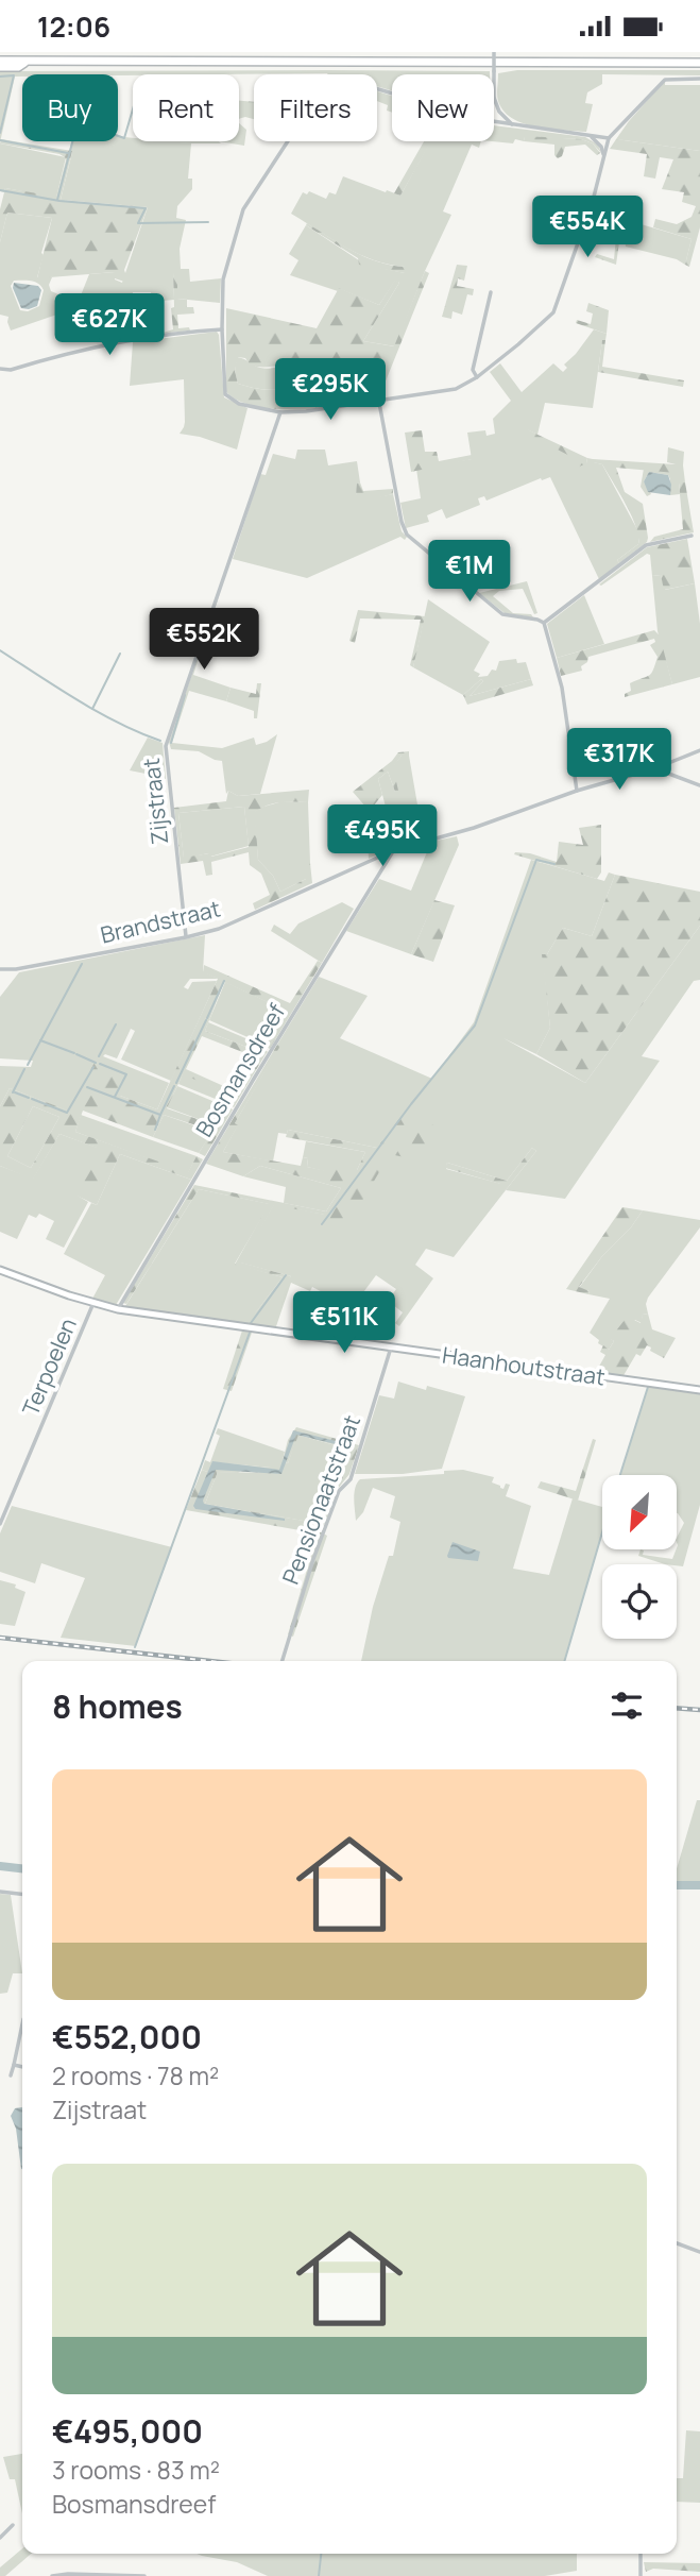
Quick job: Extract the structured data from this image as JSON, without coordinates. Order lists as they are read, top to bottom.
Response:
{
  "streets": {
    "street": [
      "Zijstraat",
      "Brandstraat",
      "Bosmansdreef",
      "Haanhoutstraat",
      "Terpoelen",
      "Pensionaatstraat"
    ]
  },
  "crossings": [
    ["Zijstraat", "Brandstraat"],
    ["Brandstraat", "Bosmansdreef"],
    ["Bosmansdreef", "Haanhoutstraat"],
    ["Haanhoutstraat", "Terpoelen"],
    ["Haanhoutstraat", "Pensionaatstraat"]
  ],
  "north": "bottom left",
  "page": {
    "status": "12:06",
    "chip": [
      "Buy",
      "Rent",
      "Filters",
      "New"
    ],
    "price": [
      "€554K",
      "€627K",
      "€295K",
      "€1M",
      "€552K",
      "€317K",
      "€495K",
      "€511K"
    ],
    "heading": "8 homes",
    "list": [
      {
        "name": "€552,000",
        "note": "2 rooms · 78 m² · Zijstraat"
      },
      {
        "name": "€495,000",
        "note": "3 rooms · 83 m² · Bosmansdreef"
      }
    ]
  }
}
